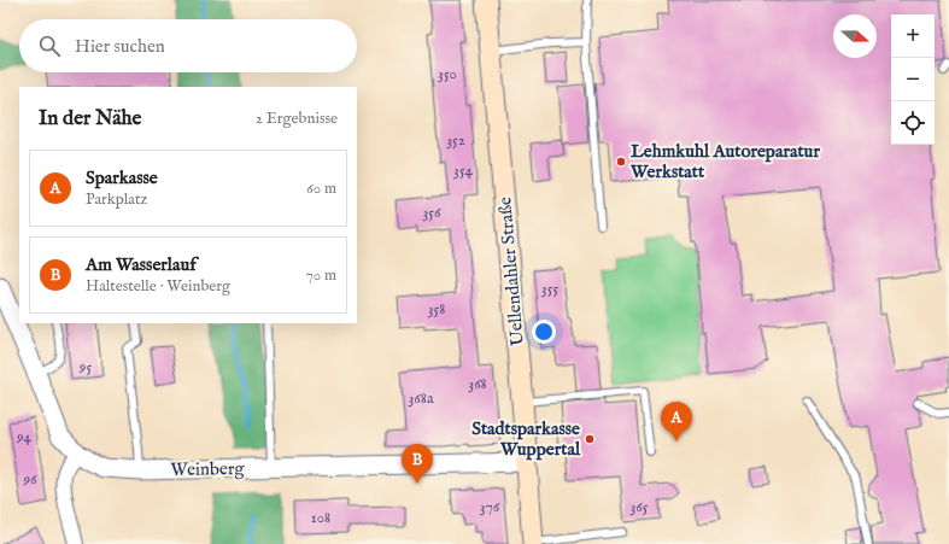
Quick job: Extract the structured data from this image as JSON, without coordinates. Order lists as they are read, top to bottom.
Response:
{
  "streets": {
    "main road": ["Uellendahler Straße"],
    "street": ["Weinberg"]
  },
  "crossings": [
    ["Uellendahler Straße", "Weinberg"]
  ],
  "places": ["Lehmkuhl Autoreparatur Werkstatt", "Stadtsparkasse Wuppertal"],
  "house_numbers": [
    "350",
    "352",
    "354",
    "356",
    "355",
    "358",
    "95",
    "368",
    "368a",
    "94",
    "96",
    "376",
    "365",
    "108"
  ],
  "north": "right",
  "page": {
    "map_buttons": ["+", "−"],
    "search": "Hier suchen",
    "heading": ["In der Nähe", "2 Ergebnisse"],
    "list": [
      {
        "mark": "A",
        "name": "Sparkasse",
        "note": "Parkplatz",
        "value": "60 m"
      },
      {
        "mark": "B",
        "name": "Am Wasserlauf",
        "note": "Haltestelle · Weinberg",
        "value": "70 m"
      }
    ],
    "pins": ["A", "B"]
  }
}
